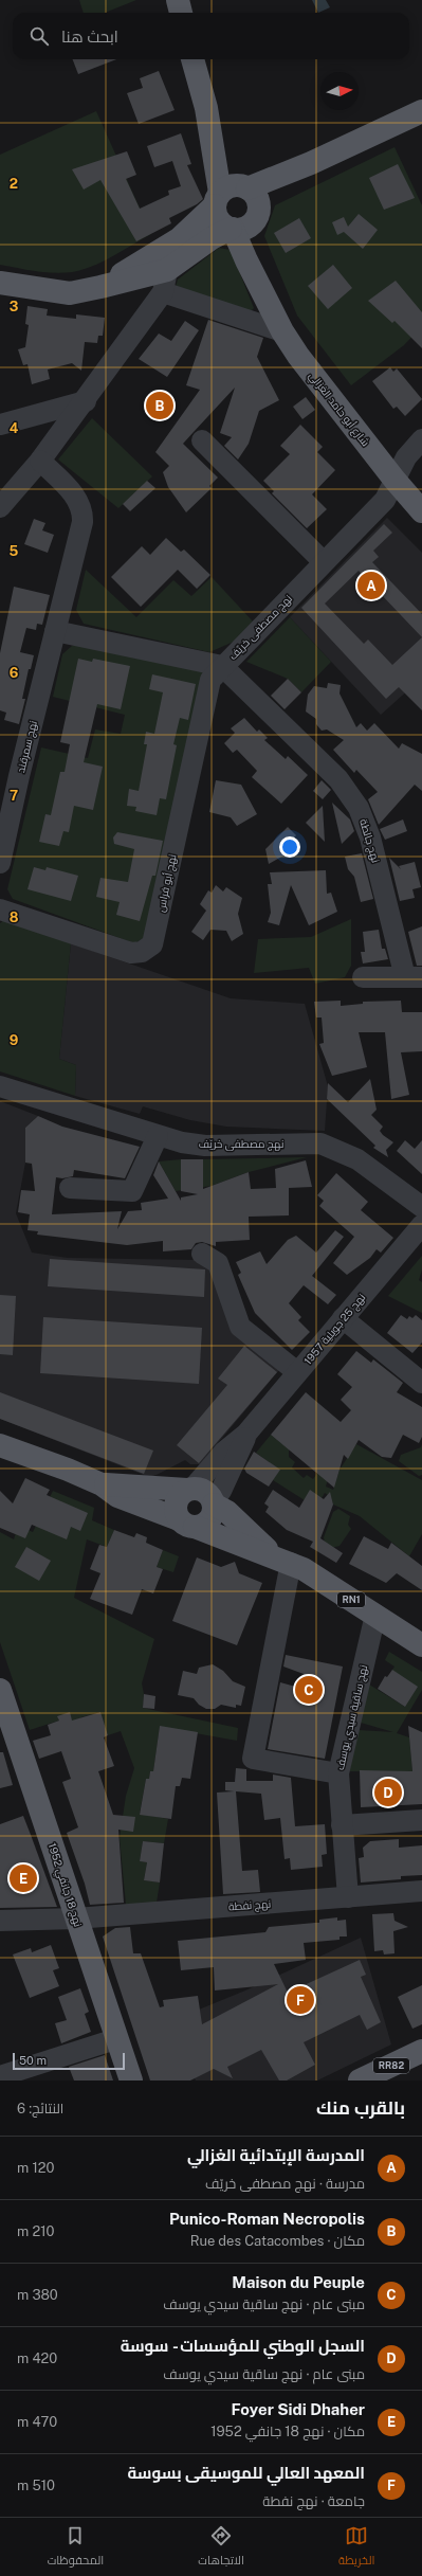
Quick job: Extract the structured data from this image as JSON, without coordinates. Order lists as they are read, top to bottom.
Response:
{
  "streets": {
    "main road": [
      "شارع أبو حامد الغزالي",
      "RN1",
      "نهج 18 جانفي 1952",
      "RR82"
    ],
    "street": [
      "نهج مصطفى خريّف",
      "نهج سمرقند",
      "نهج جالطة",
      "نهج أبو فراس",
      "نهج 25 جويلية 1957",
      "نهج ساقية سيدي يوسف",
      "نهج نفطة"
    ]
  },
  "crossings": [
    ["شارع أبو حامد الغزالي", "نهج مصطفى خريّف"],
    ["نهج مصطفى خريّف", "نهج سمرقند"],
    ["نهج مصطفى خريّف", "نهج جالطة"],
    ["نهج مصطفى خريّف", "نهج أبو فراس"],
    ["نهج جالطة", "نهج أبو فراس"],
    ["نهج 25 جويلية 1957", "RN1"],
    ["RN1", "نهج ساقية سيدي يوسف"],
    ["نهج ساقية سيدي يوسف", "نهج نفطة"],
    ["نهج 18 جانفي 1952", "نهج نفطة"]
  ],
  "scale_bar": "50 m",
  "north": "right",
  "page": {
    "search": "ابحث هنا",
    "pins": [
      "B",
      "A",
      "C",
      "D",
      "E",
      "F"
    ],
    "scale": "50 m",
    "heading": ["بالقرب منك", "النتائج: 6"],
    "list": [
      {
        "mark": "A",
        "name": "المدرسة الإبتدائية الغزالي",
        "note": "مدرسة · نهج مصطفى خريّف",
        "value": "120 m"
      },
      {
        "mark": "B",
        "name": "Punico-Roman Necropolis",
        "note": "مكان · Rue des Catacombes",
        "value": "210 m"
      },
      {
        "mark": "C",
        "name": "Maison du Peuple",
        "note": "مبنى عام · نهج ساقية سيدي يوسف",
        "value": "380 m"
      },
      {
        "mark": "D",
        "name": "السجل الوطني للمؤسسات - سوسة",
        "note": "مبنى عام · نهج ساقية سيدي يوسف",
        "value": "420 m"
      },
      {
        "mark": "E",
        "name": "Foyer Sidi Dhaher",
        "note": "مكان · نهج 18 جانفي 1952",
        "value": "470 m"
      },
      {
        "mark": "F",
        "name": "المعهد العالي للموسيقى بسوسة",
        "note": "جامعة · نهج نفطة",
        "value": "510 m"
      }
    ],
    "nav": ["الخريطة", "الاتجاهات", "المحفوظات"]
  },
  "grid": {
    "rows": [
      "2",
      "3",
      "4",
      "5",
      "6",
      "7",
      "8",
      "9"
    ]
  }
}
